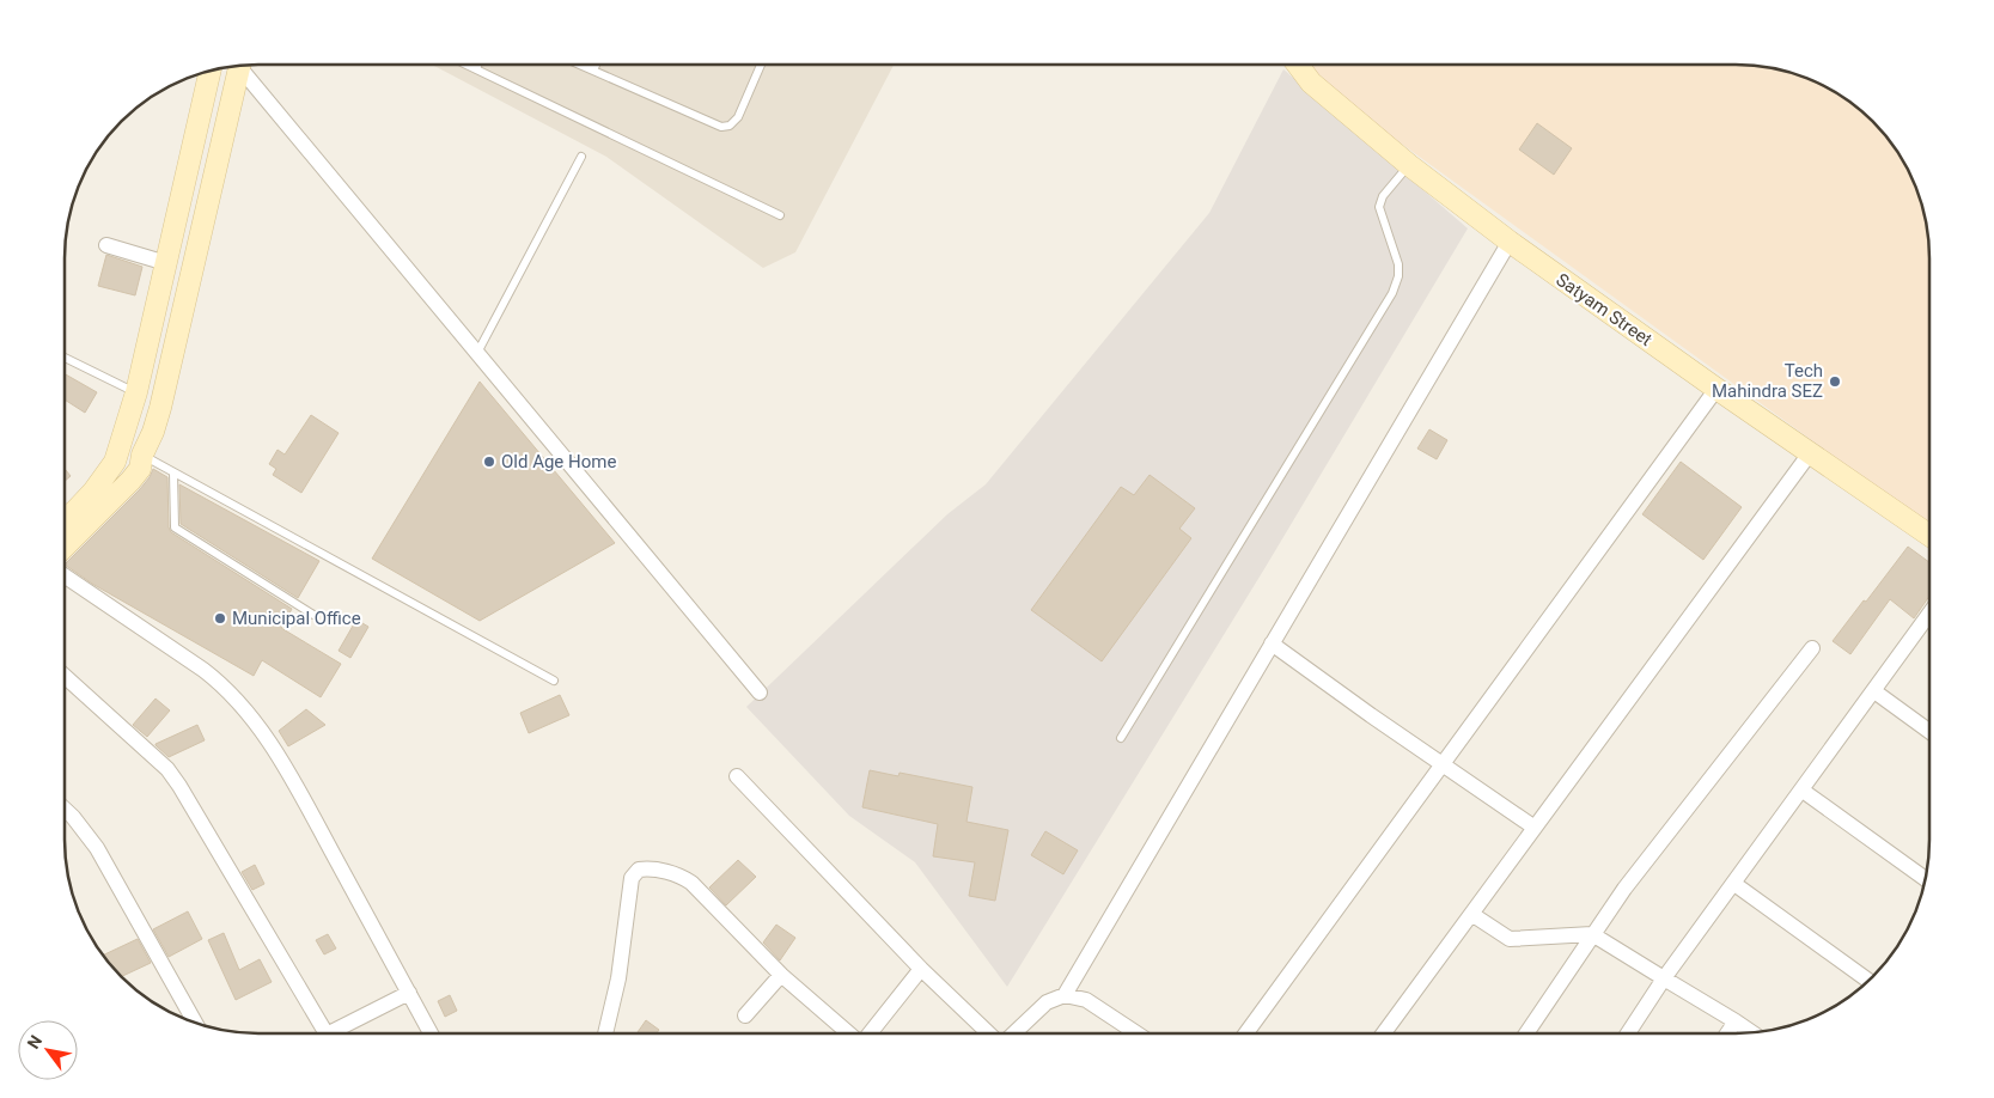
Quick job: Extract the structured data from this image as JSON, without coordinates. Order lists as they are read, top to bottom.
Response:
{
  "streets": {
    "street": ["Satyam Street"]
  },
  "places": ["Tech Mahindra SEZ", "Old Age Home", "Municipal Office"],
  "north": "top left"
}
